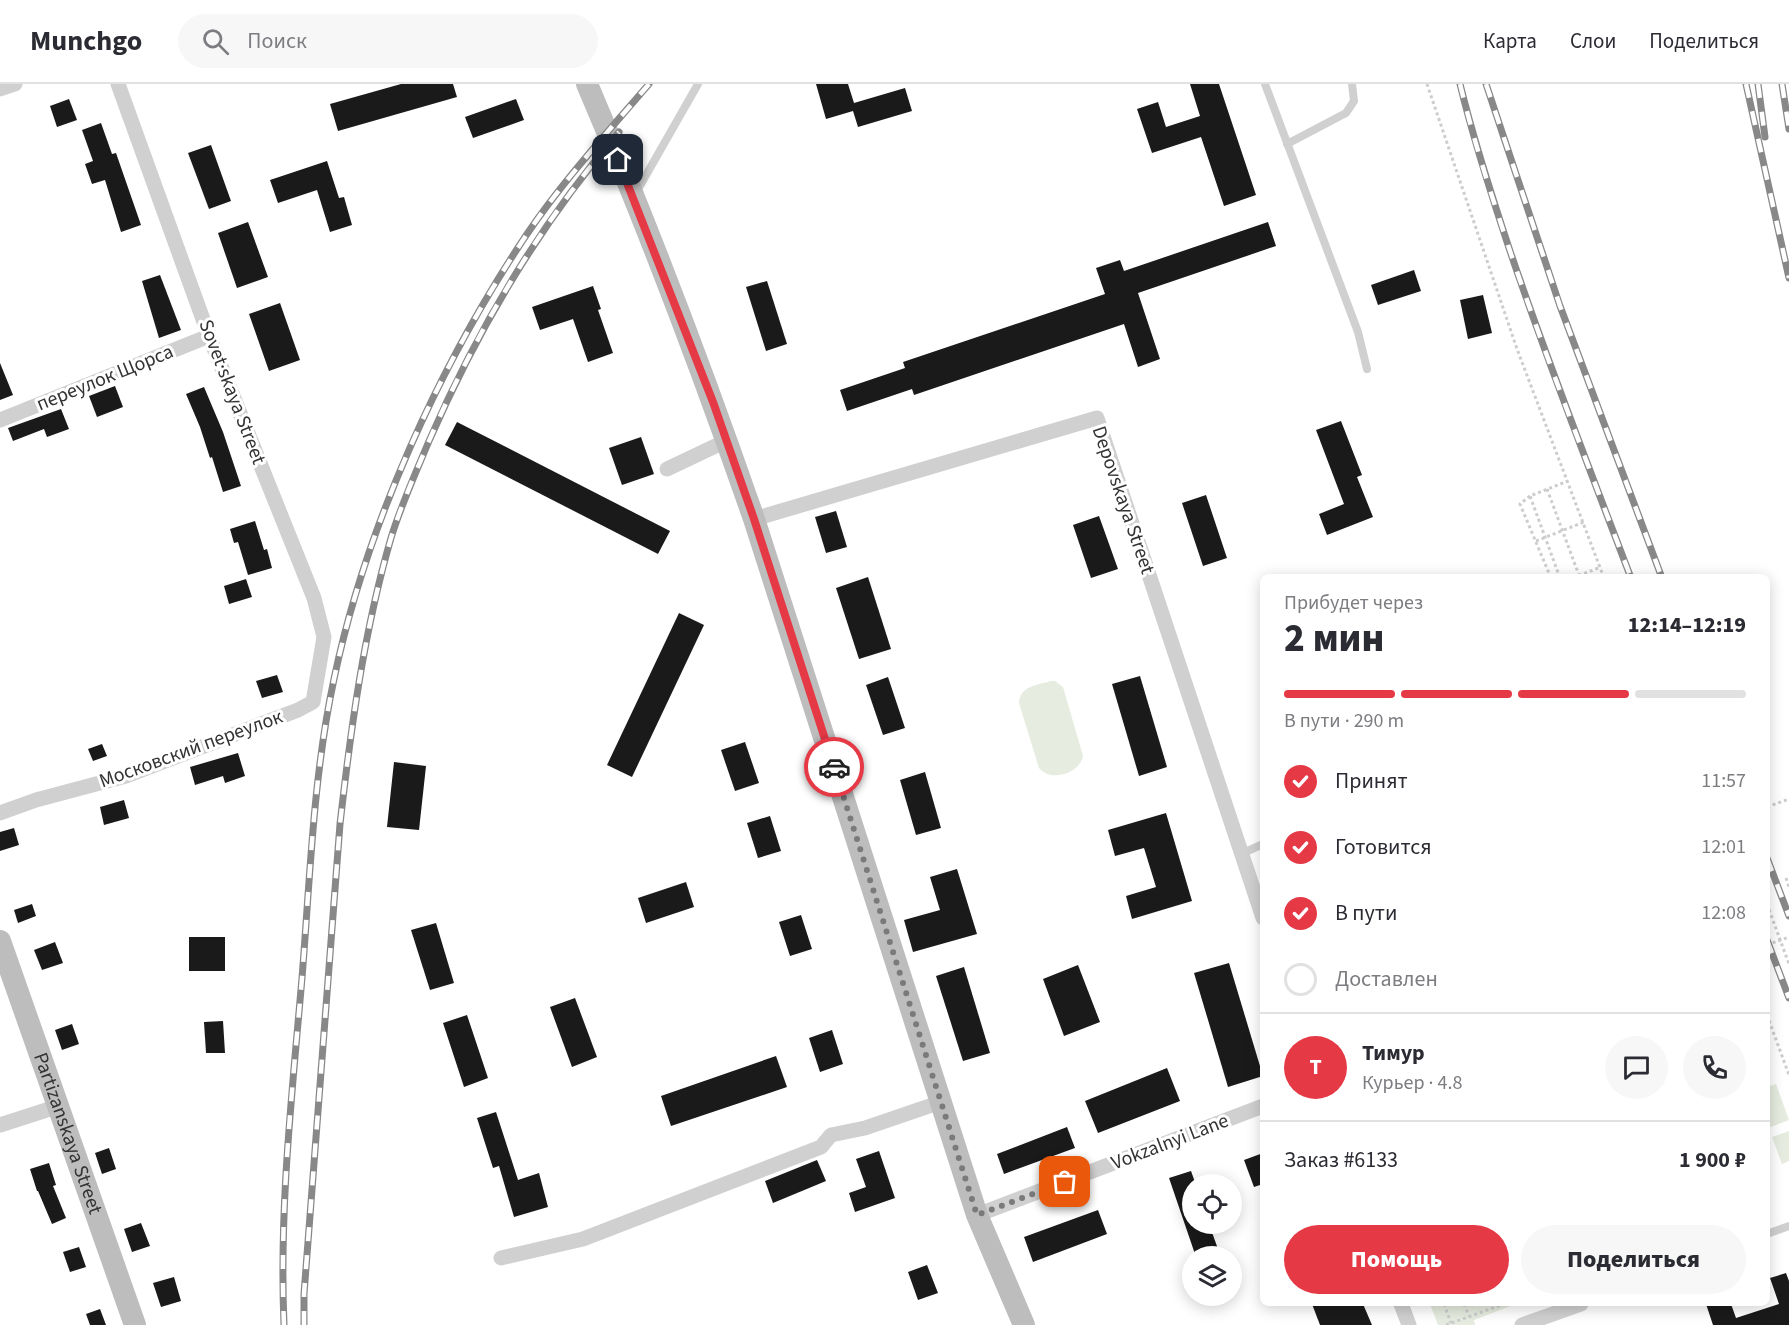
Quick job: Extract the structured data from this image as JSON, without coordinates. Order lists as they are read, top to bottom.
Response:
{
  "streets": {
    "main road": ["Partizanskaya Street"],
    "street": [
      "переулок Щорса",
      "Sovet·skaya Street",
      "Depovskaya Street",
      "Московский переулок",
      "Vokzalnyi Lane"
    ]
  },
  "crossings": [
    ["переулок Щорса", "Sovet·skaya Street"],
    ["Sovet·skaya Street", "Московский переулок"]
  ],
  "page": {
    "header": "Munchgo",
    "search": "Поиск",
    "nav": ["Карта", "Слои", "Поделиться"],
    "heading": ["2 мин", "Прибудет через", "12:14–12:19"],
    "panel": [
      "Тимур",
      "Курьер · 4.8",
      "Заказ #6133",
      "1 900 ₽"
    ],
    "bar": "В пути · 290 m",
    "list": [
      ["Принят", "11:57"],
      ["Готовится", "12:01"],
      ["В пути", "12:08"],
      "Доставлен"
    ],
    "round": "Т",
    "buttons": ["Помощь", "Поделиться"]
  }
}
